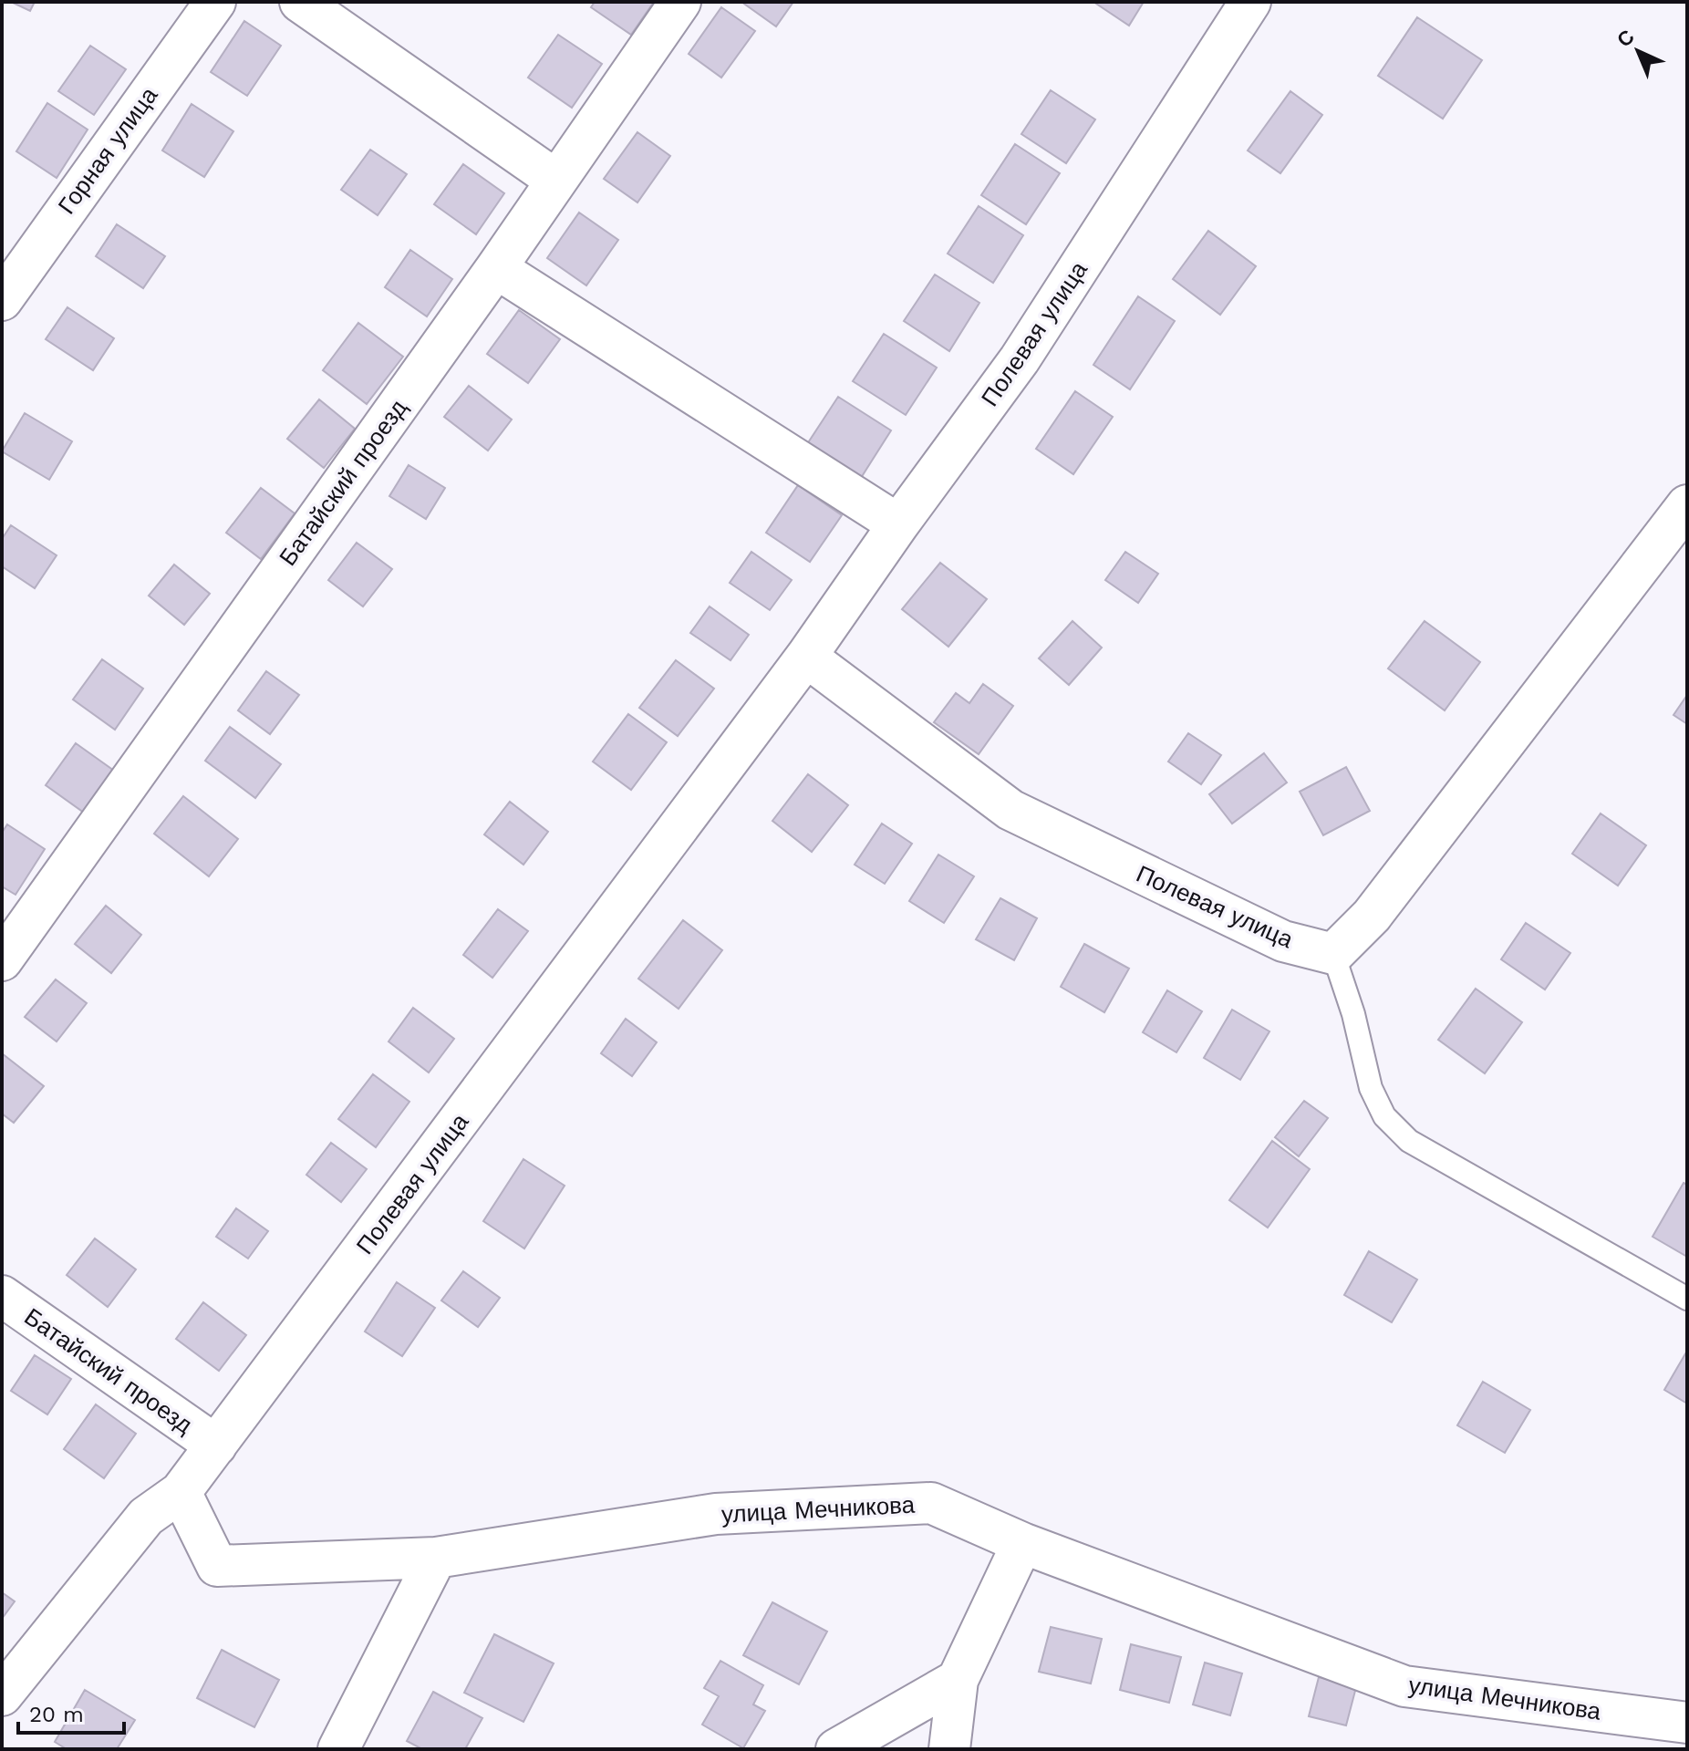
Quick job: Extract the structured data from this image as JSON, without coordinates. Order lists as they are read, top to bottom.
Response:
{
  "streets": {
    "street": [
      "Горная улица",
      "Полевая улица",
      "Батайский проезд",
      "улица Мечникова"
    ]
  },
  "crossings": [
    ["Полевая улица", "Батайский проезд"],
    ["Полевая улица", "улица Мечникова"]
  ],
  "scale_bar": "20 m",
  "north": "top left"
}
